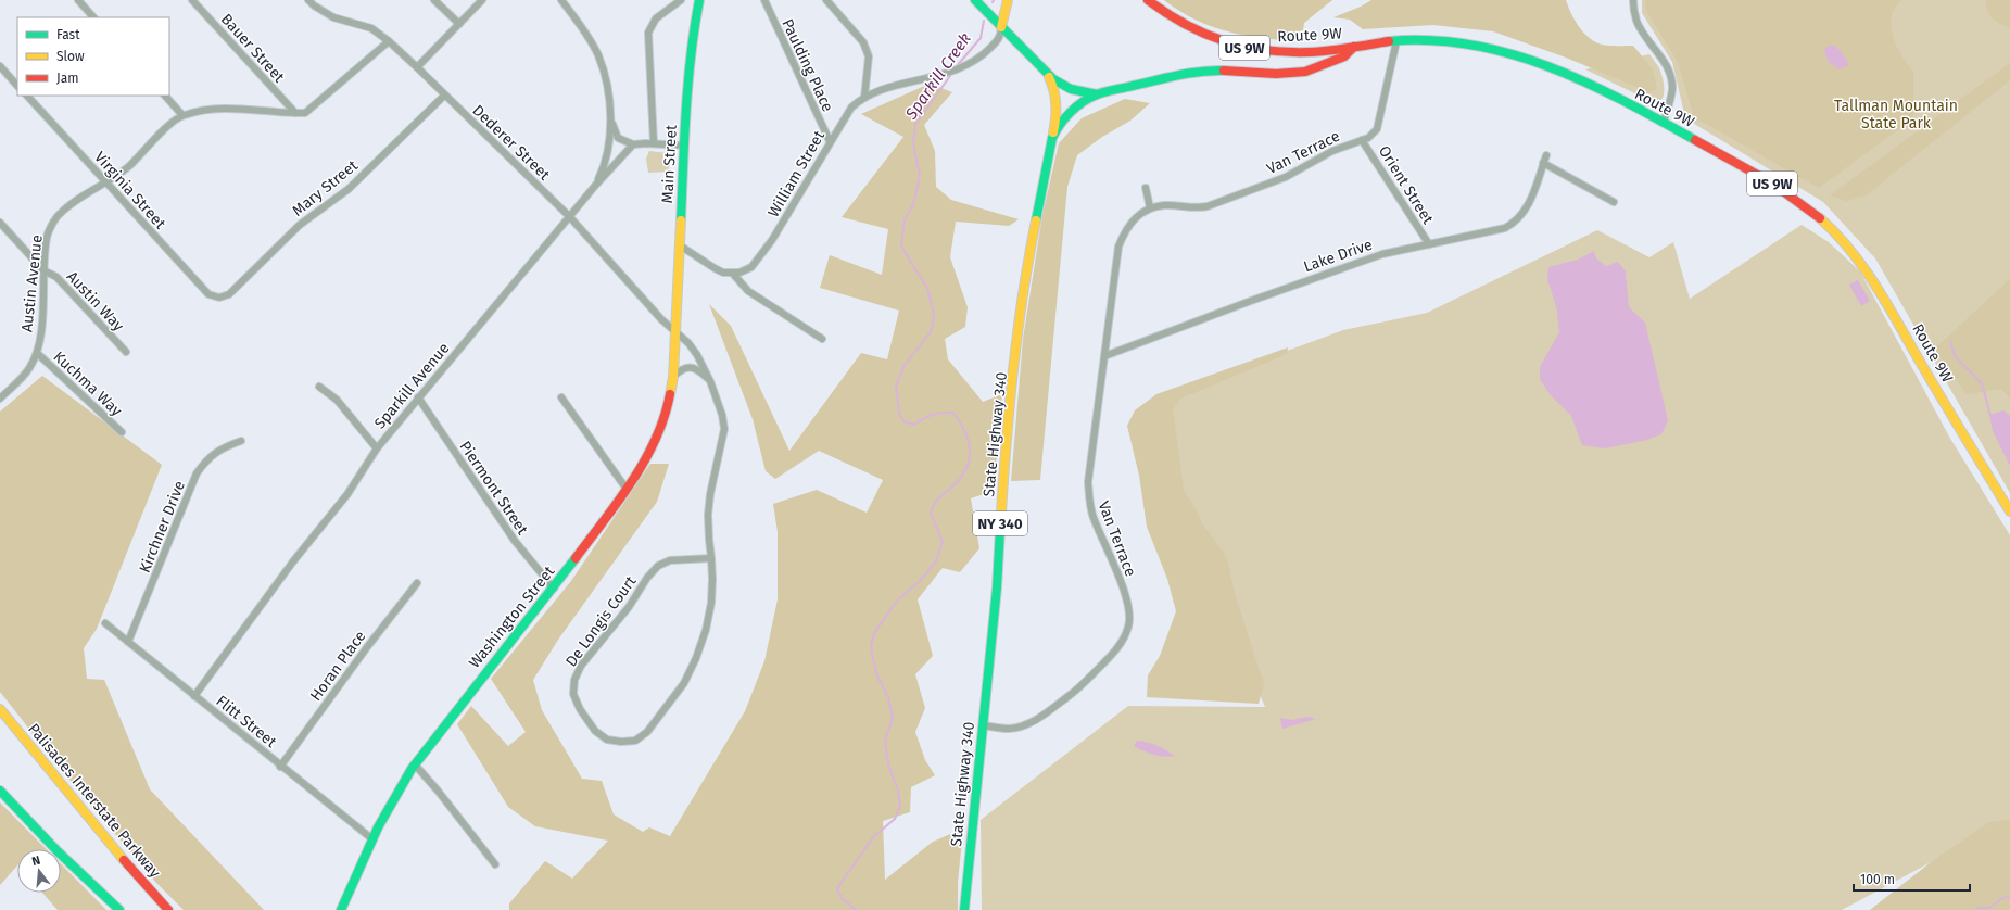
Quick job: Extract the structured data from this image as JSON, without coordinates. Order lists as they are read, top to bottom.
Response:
{
  "streets": {
    "main road": [
      "Route 9W",
      "US 9W",
      "Main Street",
      "State Highway 340",
      "NY 340",
      "Washington Street",
      "Palisades Interstate Parkway"
    ],
    "street": [
      "Bauer Street",
      "Paulding Place",
      "Dederer Street",
      "Van Terrace",
      "William Street",
      "Orient Street",
      "Mary Street",
      "Virginia Street",
      "Lake Drive",
      "Austin Avenue",
      "Austin Way",
      "Kuchma Way",
      "Sparkill Avenue",
      "Piermont Street",
      "Kirchner Drive",
      "De Longis Court",
      "Horan Place",
      "Flitt Street"
    ]
  },
  "crossings": [
    ["Route 9W", "Van Terrace"],
    ["Bauer Street", "Austin Avenue"],
    ["Paulding Place", "William Street"],
    ["Dederer Street", "Main Street"],
    ["Dederer Street", "Mary Street"],
    ["Dederer Street", "Austin Avenue"],
    ["Dederer Street", "Sparkill Avenue"],
    ["Dederer Street", "Washington Street"],
    ["Dederer Street", "De Longis Court"],
    ["Van Terrace", "Orient Street"],
    ["Van Terrace", "Lake Drive"],
    ["Van Terrace", "State Highway 340"],
    ["Main Street", "Washington Street"],
    ["William Street", "NY 340"],
    ["Orient Street", "Lake Drive"],
    ["Mary Street", "Virginia Street"],
    ["Virginia Street", "Austin Avenue"],
    ["Austin Avenue", "Austin Way"],
    ["Austin Avenue", "Kuchma Way"],
    ["Sparkill Avenue", "Piermont Street"],
    ["Sparkill Avenue", "Flitt Street"],
    ["State Highway 340", "NY 340"],
    ["Piermont Street", "Washington Street"],
    ["Kirchner Drive", "Flitt Street"],
    ["Washington Street", "Flitt Street"],
    ["Horan Place", "Flitt Street"]
  ],
  "water": ["Sparkill Creek"],
  "parks": ["Tallman Mountain State Park"],
  "legend": ["Fast", "Slow", "Jam"],
  "scale_bar": "100 m",
  "north": "top"
}
